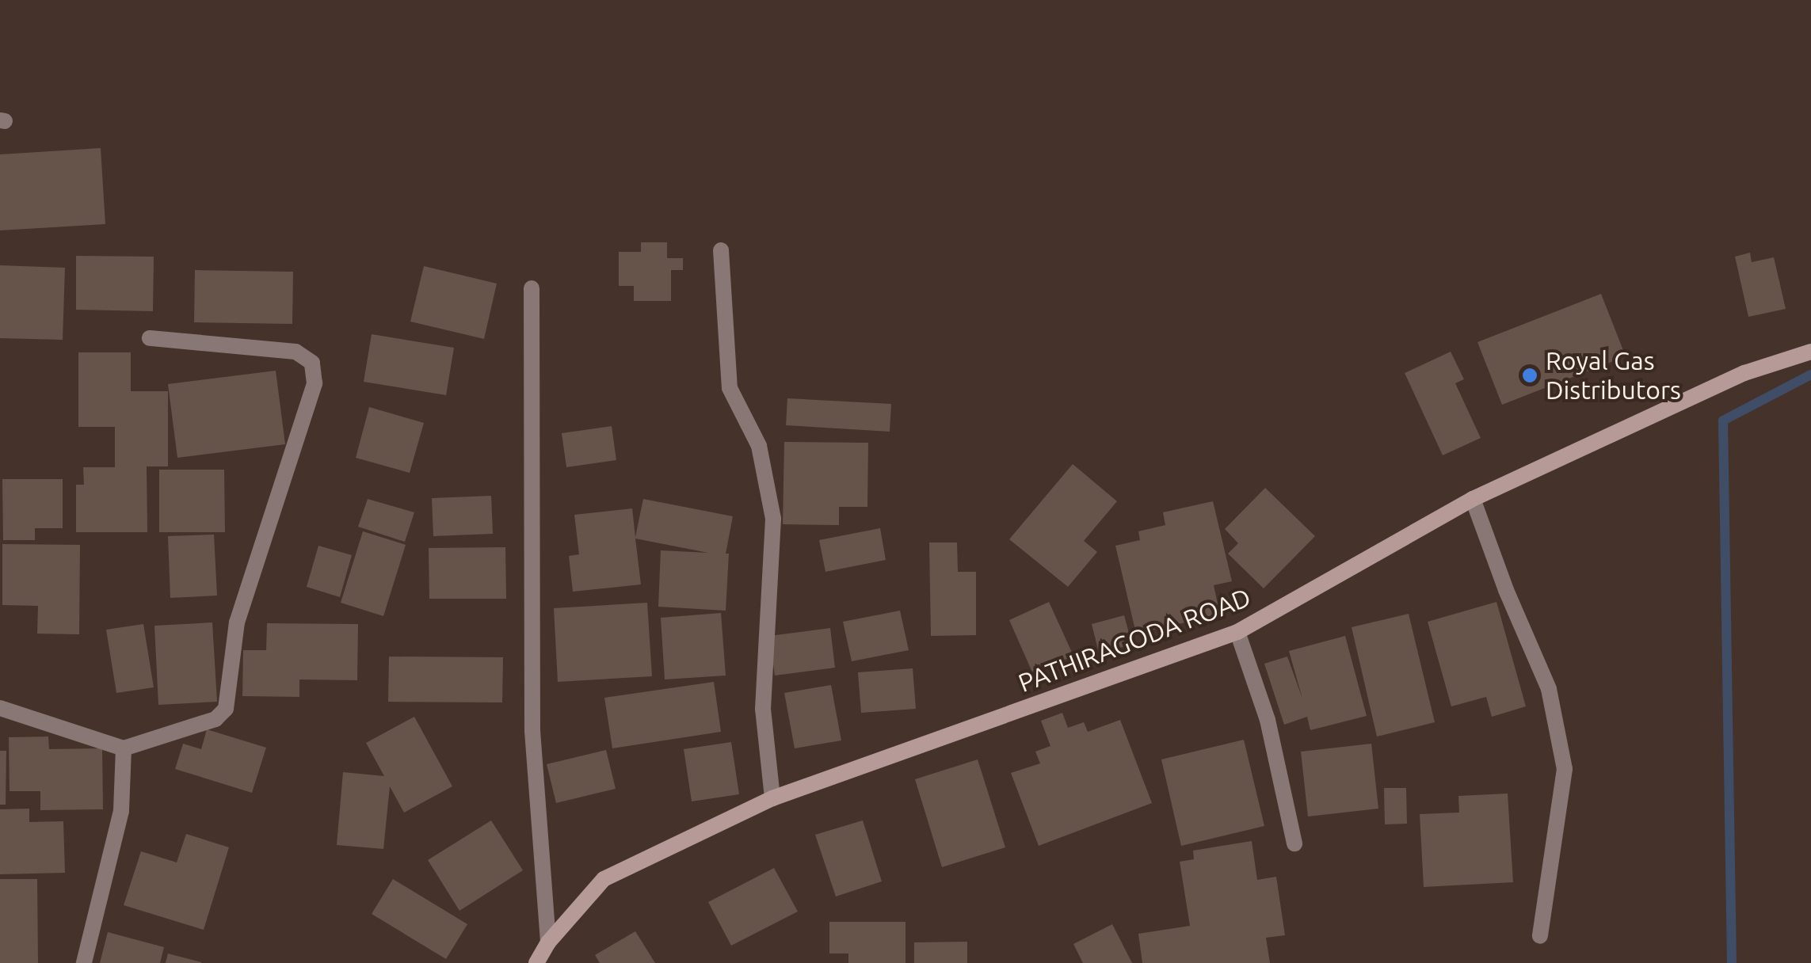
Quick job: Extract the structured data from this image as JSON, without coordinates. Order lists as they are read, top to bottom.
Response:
{
  "streets": {
    "street": ["PATHIRAGODA ROAD"]
  },
  "places": ["Royal Gas Distributors"]
}
